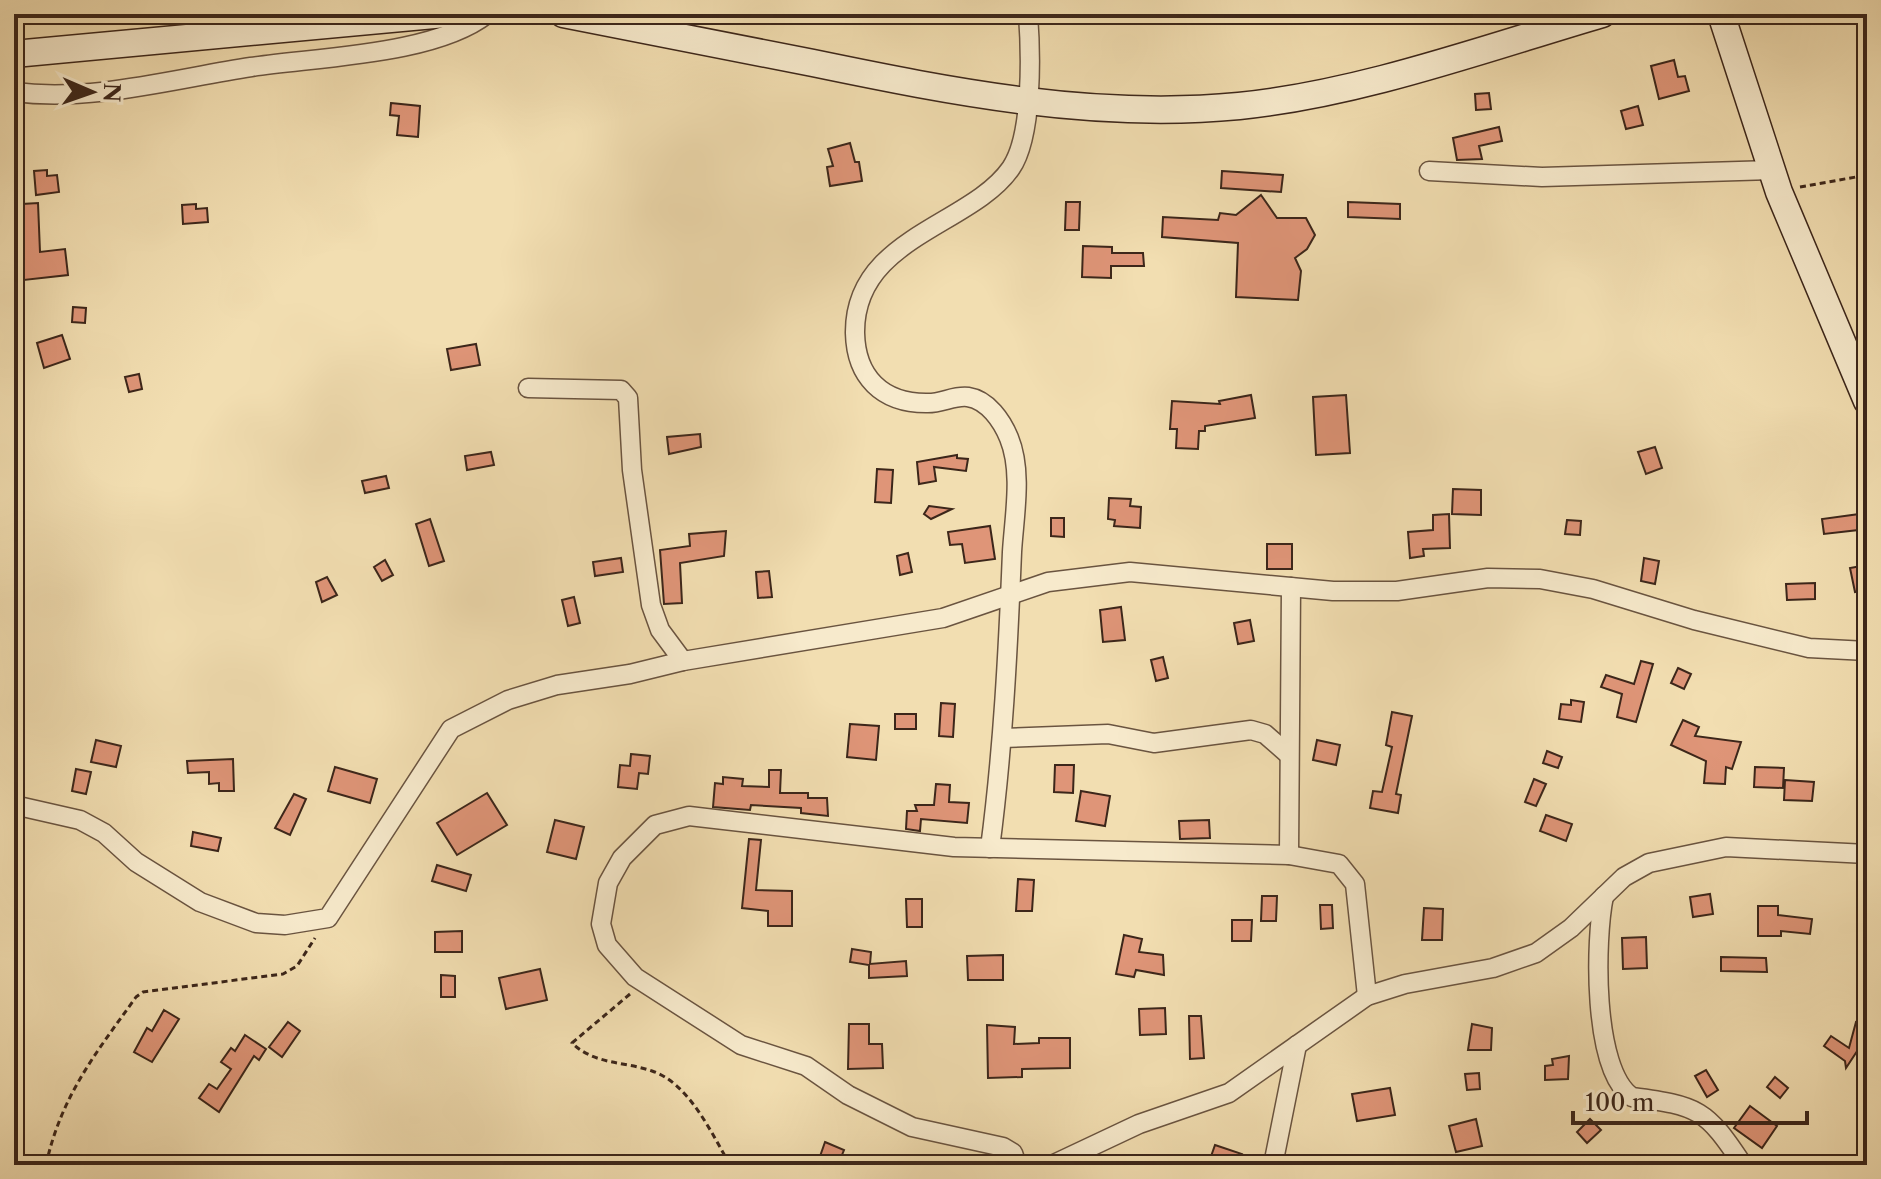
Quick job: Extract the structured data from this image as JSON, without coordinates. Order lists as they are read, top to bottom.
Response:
{
  "scale_bar": "100 m",
  "north": "right"
}
